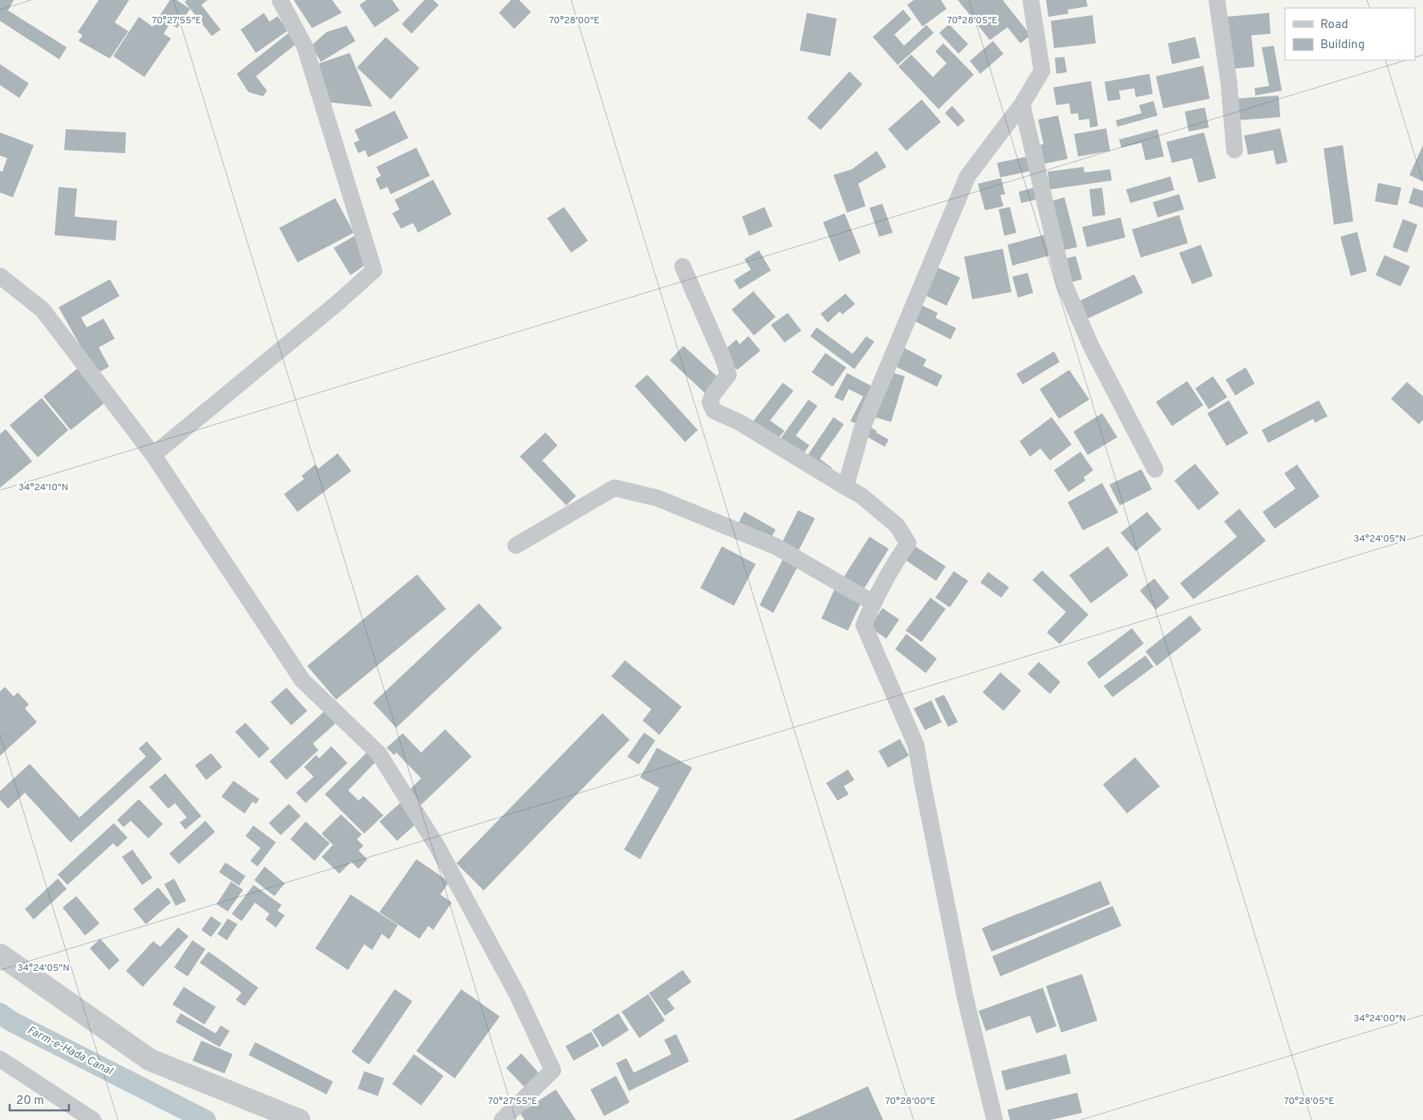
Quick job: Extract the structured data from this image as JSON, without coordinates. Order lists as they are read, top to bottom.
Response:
{
  "water": ["Farm-e-Hada Canal"],
  "legend": ["Road", "Building"],
  "scale_bar": "20 m",
  "coordinates": [
    "70°27'55\"E",
    "70°28'00\"E",
    "70°28'05\"E",
    "34°24'10\"N",
    "34°24'05\"N",
    "34°24'00\"N"
  ]
}
